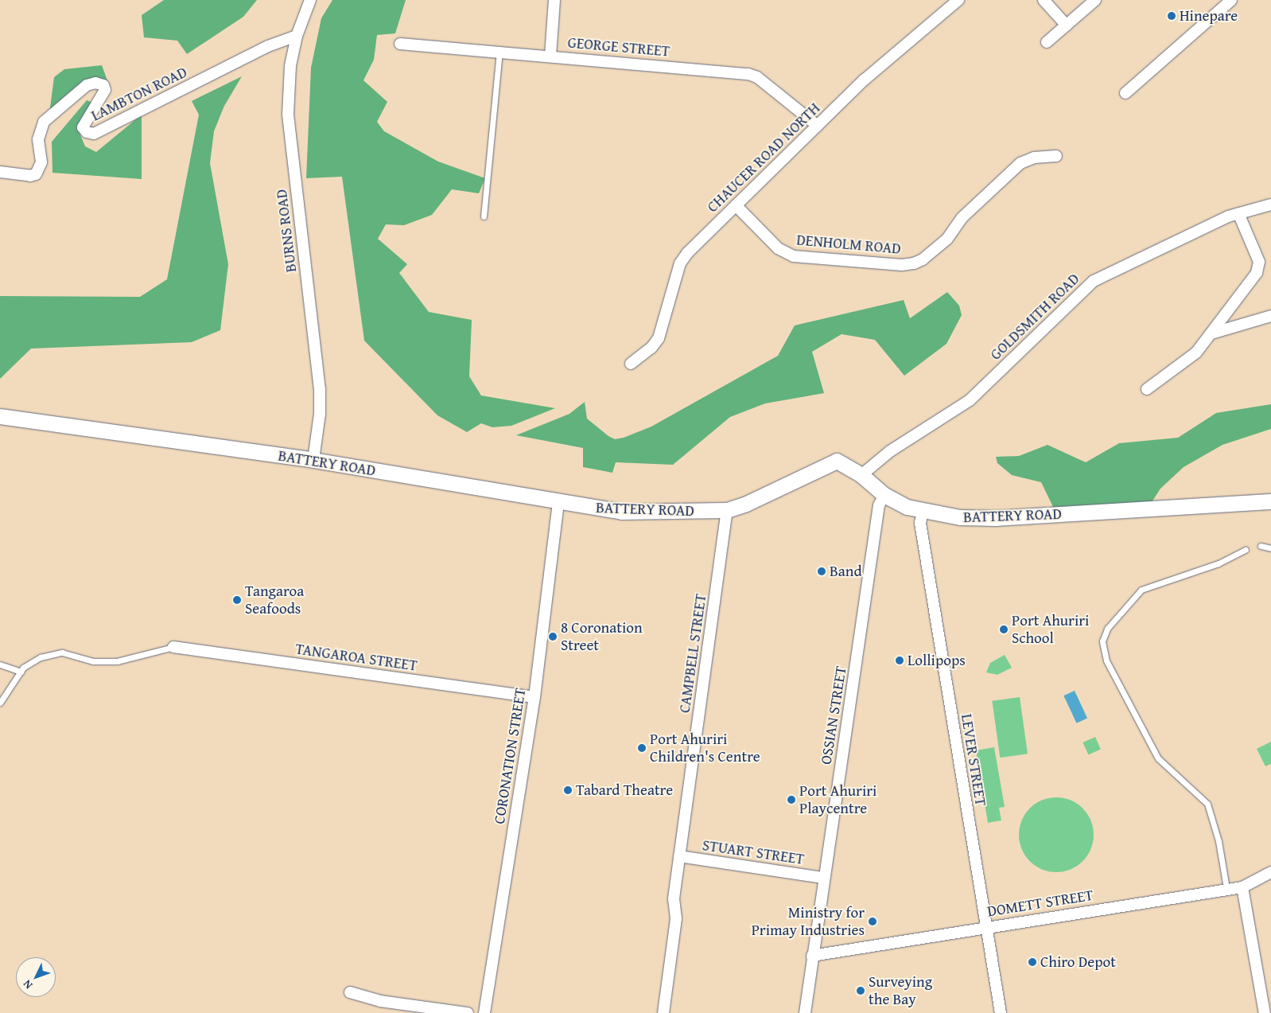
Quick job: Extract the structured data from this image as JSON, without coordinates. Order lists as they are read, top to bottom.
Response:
{
  "streets": {
    "street": [
      "GEORGE STREET",
      "LAMBTON ROAD",
      "CHAUCER ROAD NORTH",
      "BURNS ROAD",
      "DENHOLM ROAD",
      "GOLDSMITH ROAD",
      "BATTERY ROAD",
      "CAMPBELL STREET",
      "TANGAROA STREET",
      "OSSIAN STREET",
      "CORONATION STREET",
      "LEVER STREET",
      "STUART STREET",
      "DOMETT STREET"
    ]
  },
  "crossings": [
    ["GEORGE STREET", "CHAUCER ROAD NORTH"],
    ["LAMBTON ROAD", "BURNS ROAD"],
    ["CHAUCER ROAD NORTH", "DENHOLM ROAD"],
    ["BURNS ROAD", "BATTERY ROAD"],
    ["GOLDSMITH ROAD", "BATTERY ROAD"],
    ["BATTERY ROAD", "CAMPBELL STREET"],
    ["BATTERY ROAD", "OSSIAN STREET"],
    ["BATTERY ROAD", "CORONATION STREET"],
    ["BATTERY ROAD", "LEVER STREET"],
    ["CAMPBELL STREET", "STUART STREET"],
    ["TANGAROA STREET", "CORONATION STREET"],
    ["OSSIAN STREET", "STUART STREET"],
    ["OSSIAN STREET", "DOMETT STREET"],
    ["LEVER STREET", "DOMETT STREET"]
  ],
  "places": [
    "Hinepare",
    "Band",
    "Tangaroa Seafoods",
    "Port Ahuriri School",
    "8 Coronation Street",
    "Lollipops",
    "Port Ahuriri Children's Centre",
    "Tabard Theatre",
    "Port Ahuriri Playcentre",
    "Ministry for Primay Industries",
    "Chiro Depot",
    "Surveying the Bay"
  ],
  "north": "bottom left"
}
